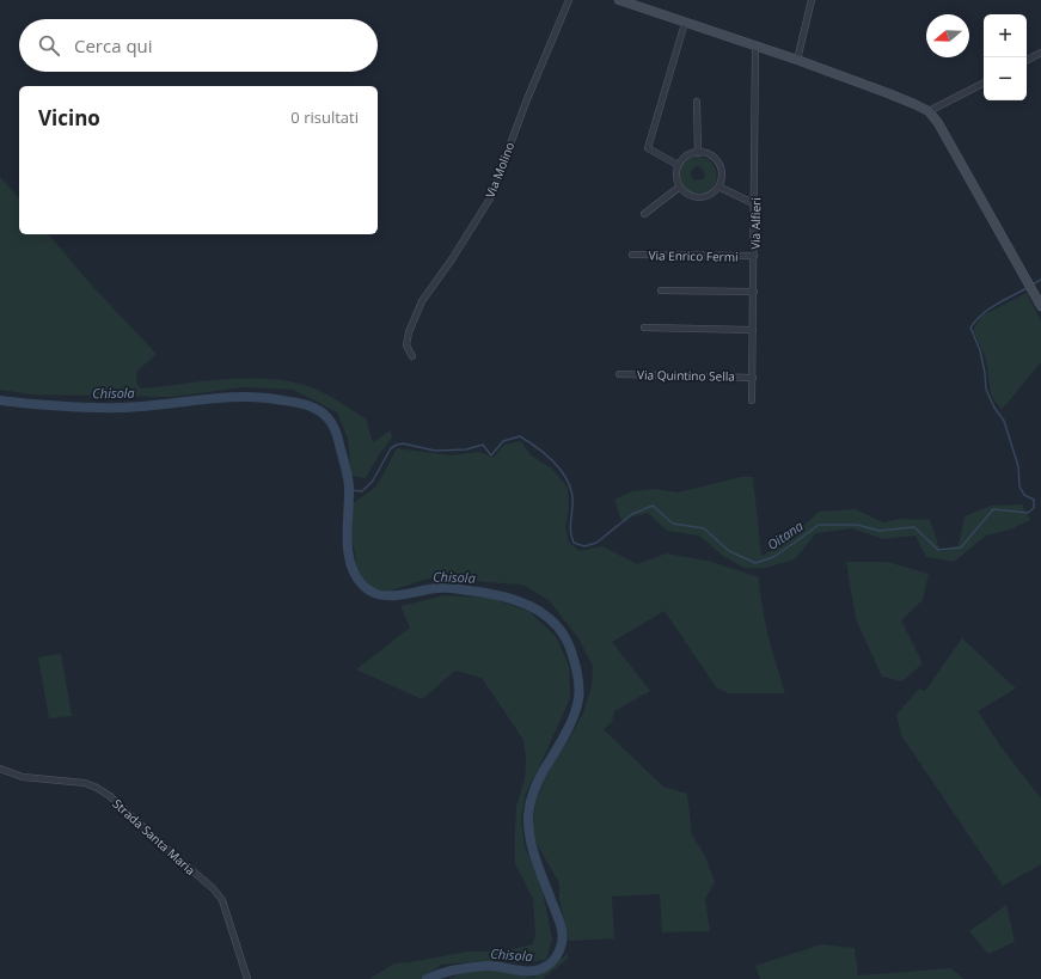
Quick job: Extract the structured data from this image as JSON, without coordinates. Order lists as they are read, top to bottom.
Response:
{
  "streets": {
    "street": [
      "Via Molino",
      "Via Alfieri",
      "Via Enrico Fermi",
      "Via Quintino Sella",
      "Strada Santa Maria"
    ]
  },
  "crossings": [
    ["Via Alfieri", "Via Enrico Fermi"],
    ["Via Alfieri", "Via Quintino Sella"]
  ],
  "water": ["Chisola", "Oitana"],
  "north": "left",
  "page": {
    "map_buttons": ["+", "−"],
    "search": "Cerca qui",
    "heading": ["Vicino", "0 risultati"]
  }
}
